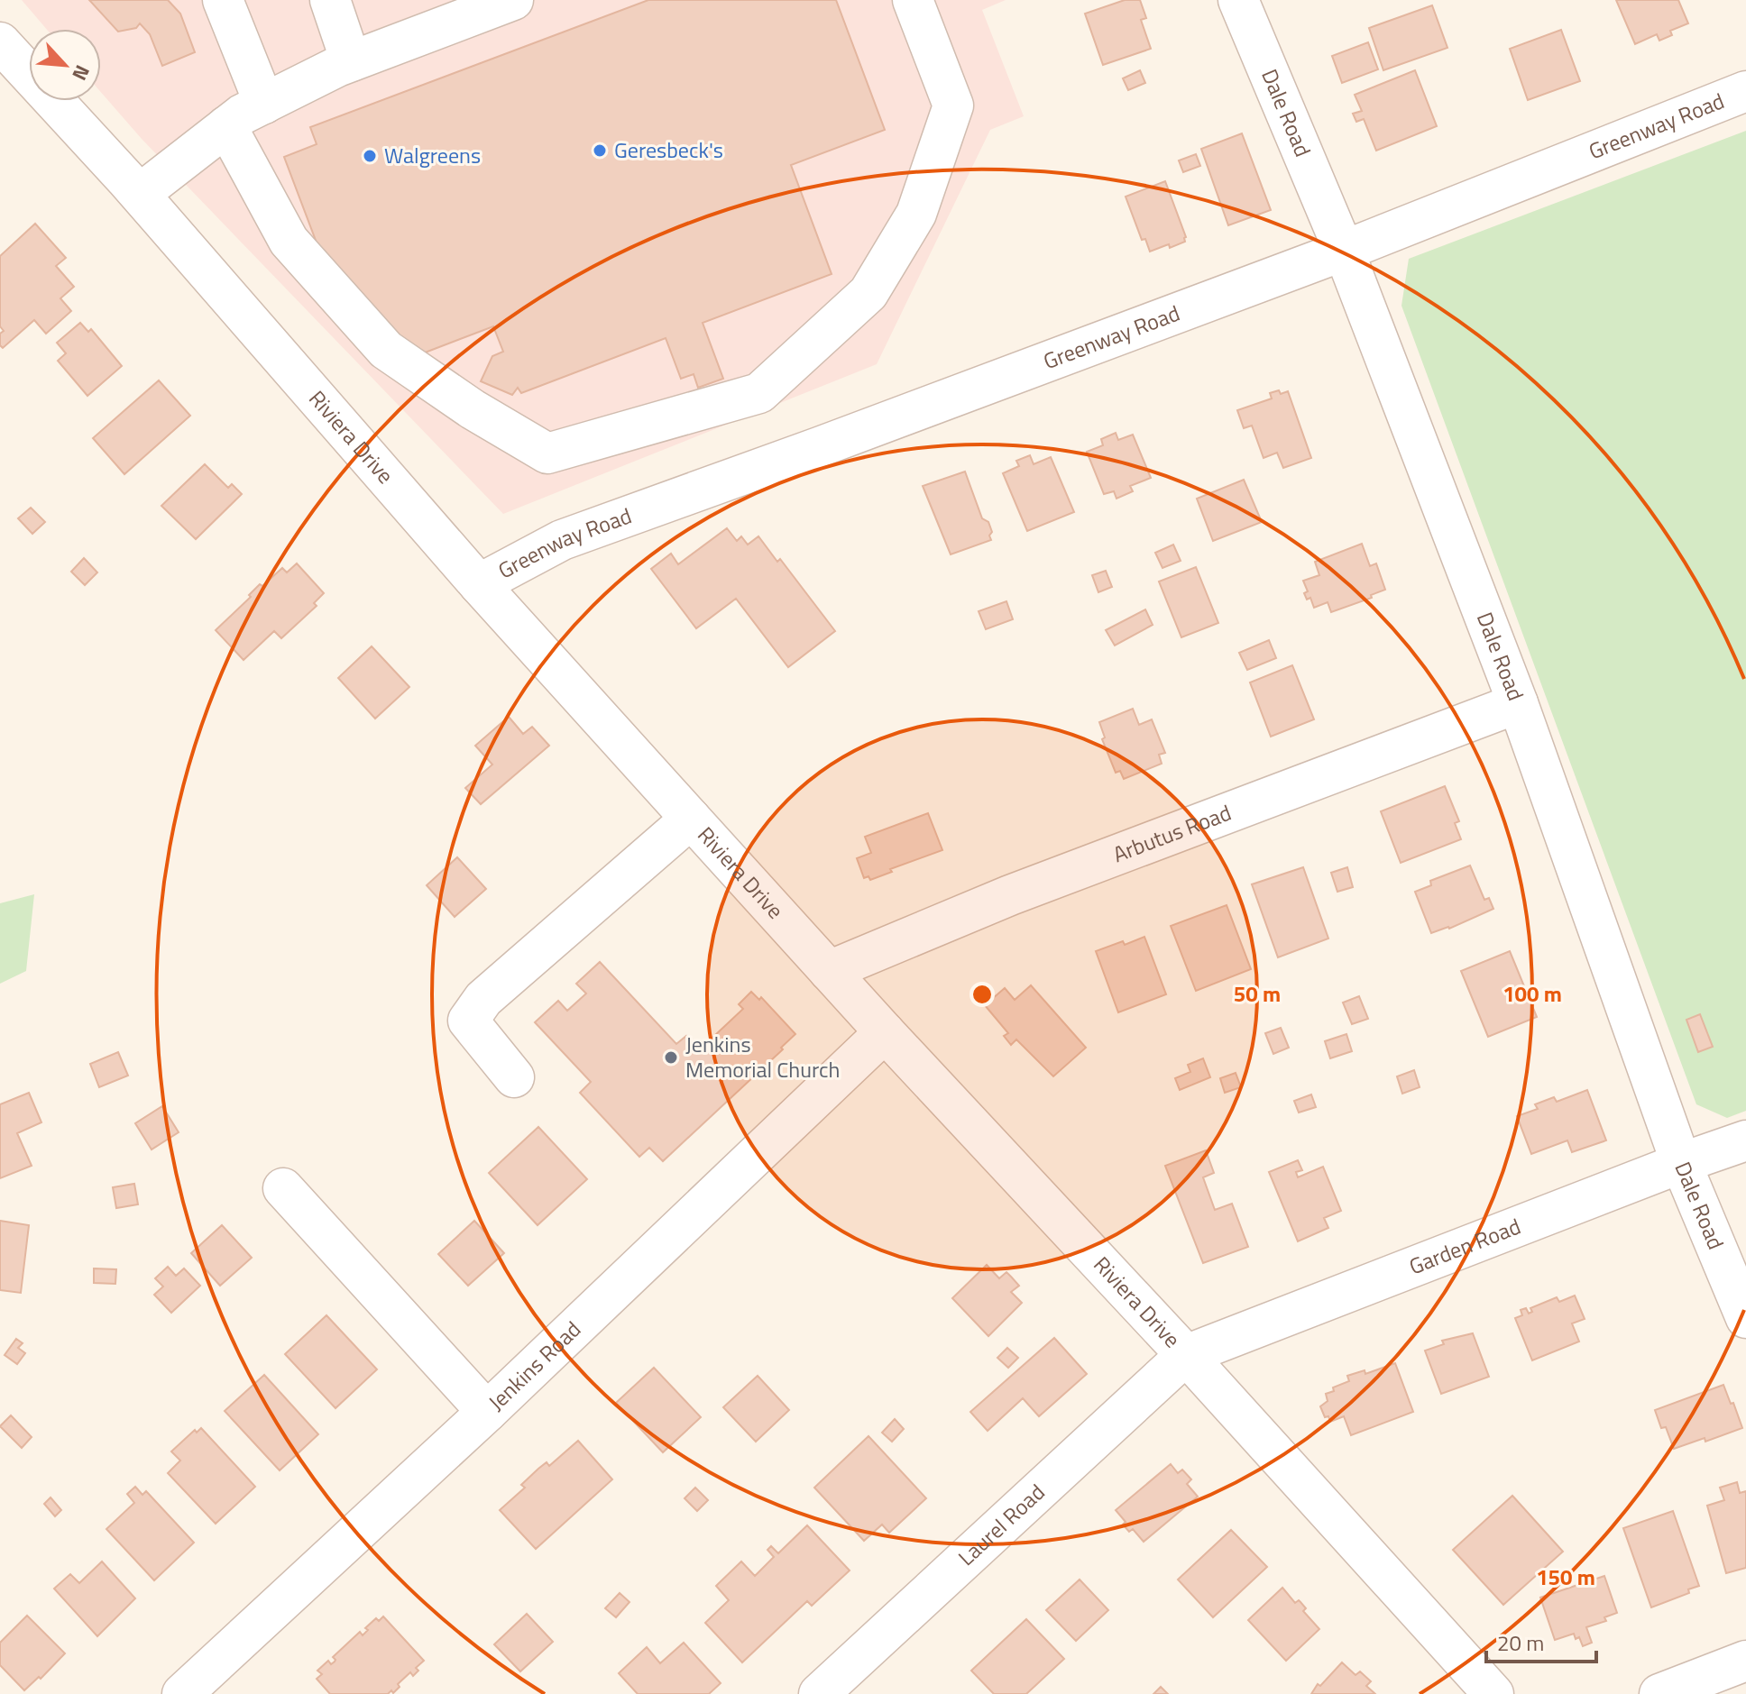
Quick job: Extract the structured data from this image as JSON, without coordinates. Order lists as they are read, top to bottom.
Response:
{
  "streets": {
    "street": [
      "Dale Road",
      "Greenway Road",
      "Riviera Drive",
      "Arbutus Road",
      "Garden Road",
      "Jenkins Road",
      "Laurel Road"
    ]
  },
  "crossings": [
    ["Dale Road", "Greenway Road"],
    ["Dale Road", "Arbutus Road"],
    ["Dale Road", "Garden Road"],
    ["Greenway Road", "Riviera Drive"],
    ["Riviera Drive", "Arbutus Road"],
    ["Riviera Drive", "Garden Road"],
    ["Riviera Drive", "Jenkins Road"],
    ["Riviera Drive", "Laurel Road"],
    ["Garden Road", "Laurel Road"]
  ],
  "places": ["Geresbeck's", "Walgreens", "Jenkins Memorial Church"],
  "scale_bar": "20 m",
  "north": "bottom right",
  "rings": ["50 m", "100 m", "150 m"]
}
